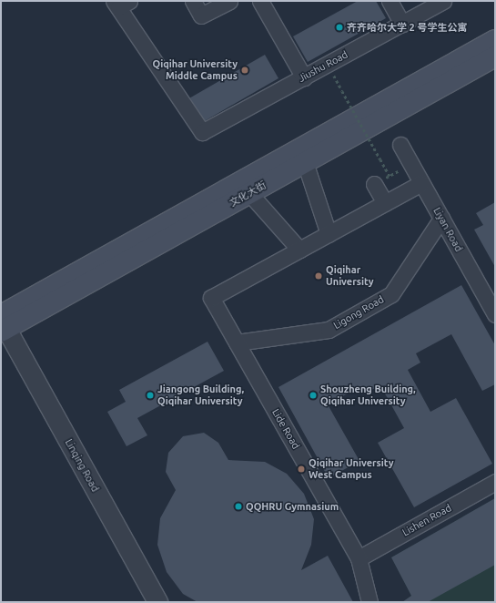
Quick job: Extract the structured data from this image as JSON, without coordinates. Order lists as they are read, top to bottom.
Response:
{
  "streets": {
    "main road": ["文化大街"],
    "street": [
      "Jiushu Road",
      "Liyan Road",
      "Ligong Road",
      "Lide Road",
      "Linqing Road",
      "Lishen Road"
    ]
  },
  "crossings": [
    ["文化大街", "Linqing Road"],
    ["Liyan Road", "Ligong Road"],
    ["Ligong Road", "Lide Road"],
    ["Lide Road", "Lishen Road"]
  ],
  "places": [
    "齐齐哈尔大学 2 号学生公寓",
    "Qiqihar University Middle Campus",
    "Qiqihar University",
    "Jiangong Building, Qiqihar University",
    "Shouzheng Building, Qiqihar University",
    "Qiqihar University West Campus",
    "QQHRU Gymnasium"
  ]
}
